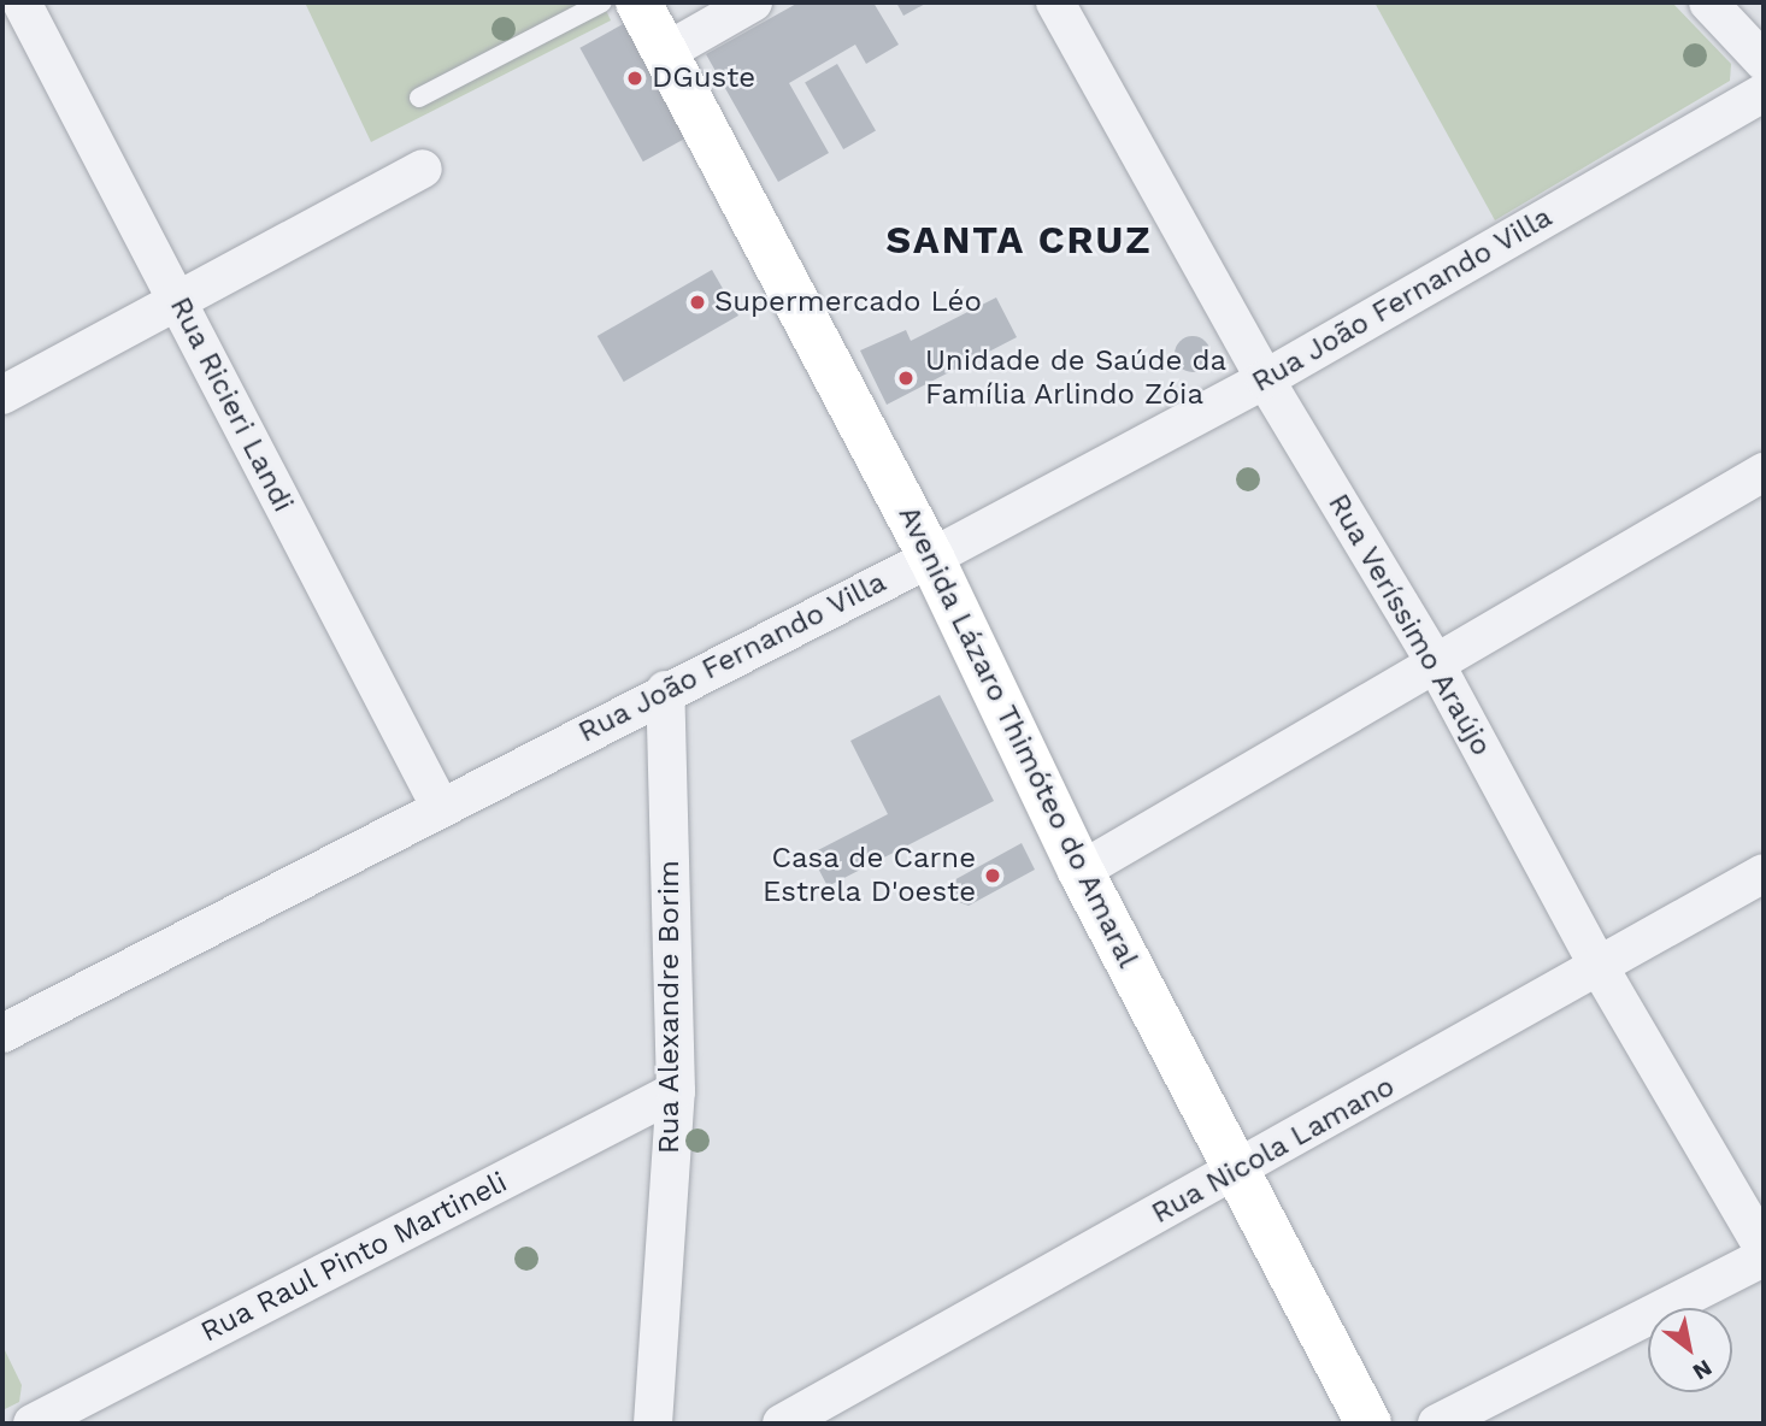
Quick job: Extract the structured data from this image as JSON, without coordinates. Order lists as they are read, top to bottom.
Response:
{
  "streets": {
    "main road": ["Avenida Lázaro Thimóteo do Amaral"],
    "street": [
      "Rua João Fernando Villa",
      "Rua Ricieri Landi",
      "Rua Veríssimo Araújo",
      "Rua Alexandre Borim",
      "Rua Nicola Lamano",
      "Rua Raul Pinto Martineli"
    ]
  },
  "crossings": [
    ["Rua João Fernando Villa", "Rua Ricieri Landi"],
    ["Rua João Fernando Villa", "Rua Veríssimo Araújo"],
    ["Rua João Fernando Villa", "Avenida Lázaro Thimóteo do Amaral"],
    ["Rua João Fernando Villa", "Rua Alexandre Borim"],
    ["Rua Veríssimo Araújo", "Rua Nicola Lamano"],
    ["Avenida Lázaro Thimóteo do Amaral", "Rua Nicola Lamano"],
    ["Rua Alexandre Borim", "Rua Raul Pinto Martineli"]
  ],
  "districts": ["SANTA CRUZ"],
  "places": [
    "DGuste",
    "Supermercado Léo",
    "Unidade de Saúde da Família Arlindo Zóia",
    "Casa de Carne Estrela D'oeste"
  ],
  "north": "bottom right"
}
